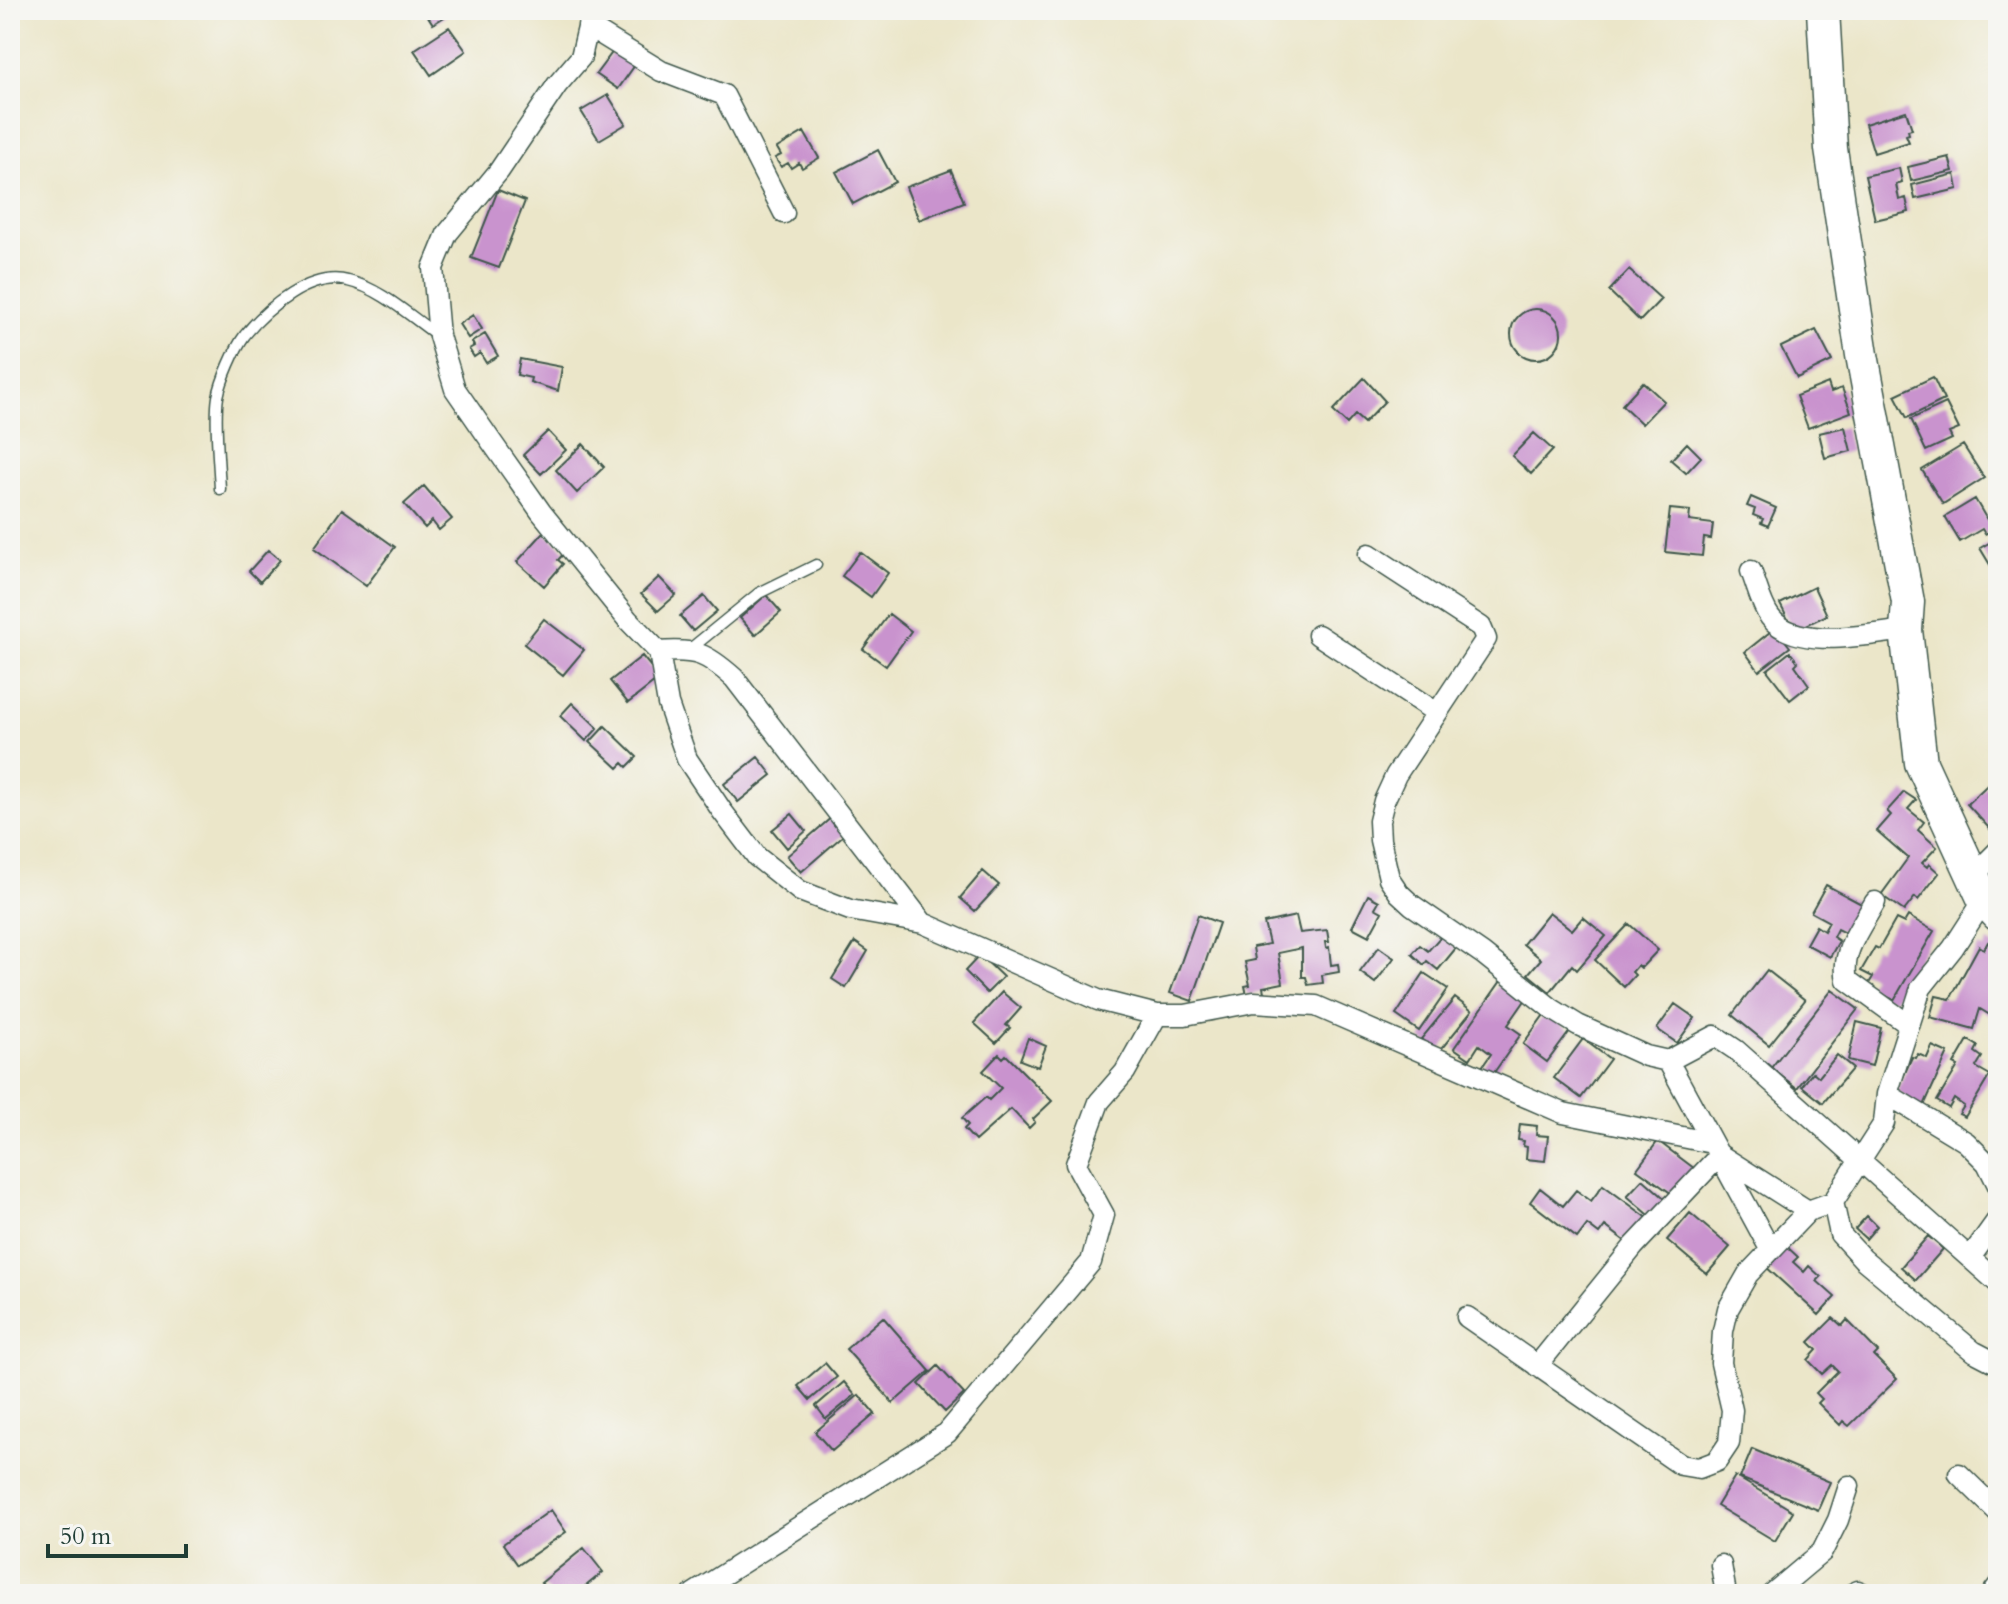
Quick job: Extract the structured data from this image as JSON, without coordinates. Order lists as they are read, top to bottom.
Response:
{
  "scale_bar": "50 m"
}
